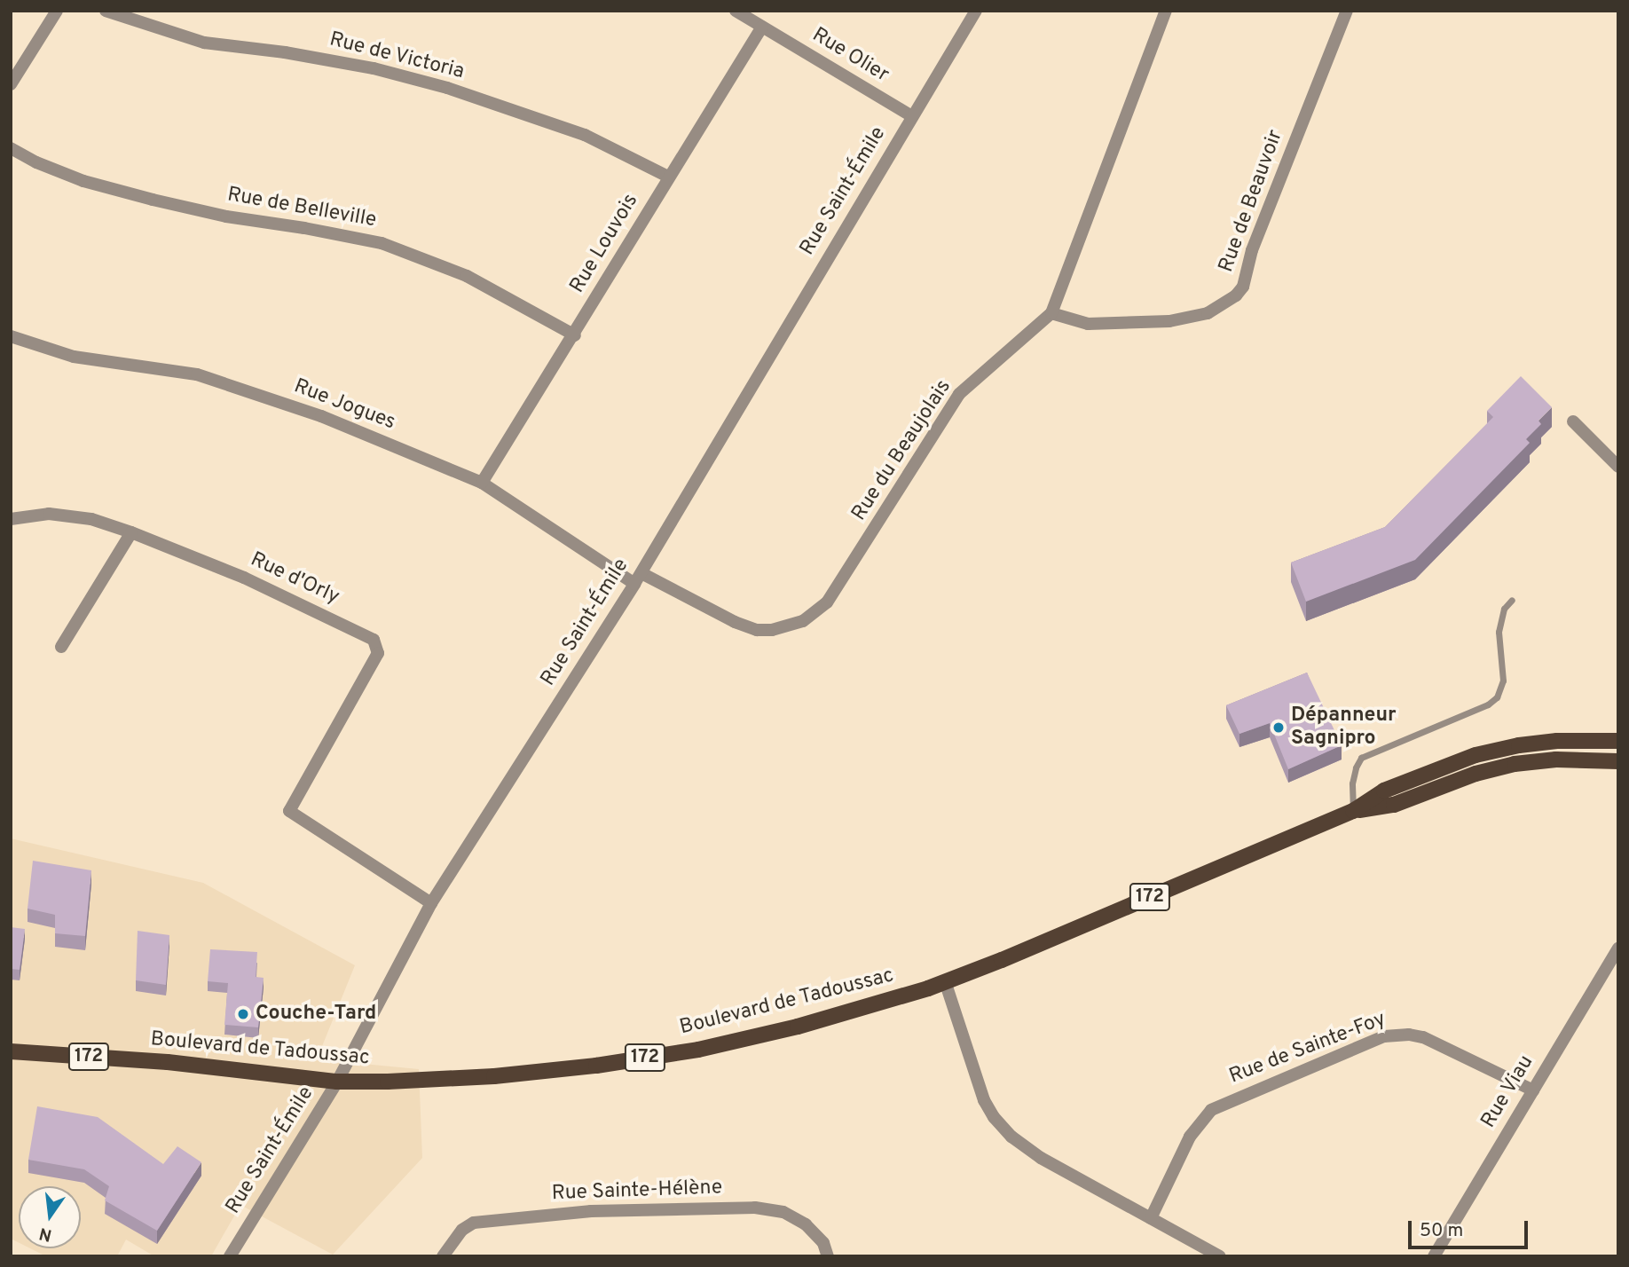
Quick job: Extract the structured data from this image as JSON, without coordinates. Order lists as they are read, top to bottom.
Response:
{
  "streets": {
    "main road": ["172", "Boulevard de Tadoussac"],
    "street": [
      "Rue Olier",
      "Rue de Victoria",
      "Rue Saint-Émile",
      "Rue de Beauvoir",
      "Rue de Belleville",
      "Rue Louvois",
      "Rue Jogues",
      "Rue du Beaujolais",
      "Rue d'Orly",
      "Rue de Sainte-Foy",
      "Rue Viau",
      "Rue Sainte-Hélène"
    ]
  },
  "crossings": [
    ["Rue Olier", "Rue Saint-Émile"],
    ["Rue Olier", "Rue Louvois"],
    ["Rue de Victoria", "Rue Louvois"],
    ["Rue Saint-Émile", "Rue Jogues"],
    ["Rue Saint-Émile", "Rue du Beaujolais"],
    ["Rue Saint-Émile", "Rue d'Orly"],
    ["Rue Saint-Émile", "Boulevard de Tadoussac"],
    ["Rue de Beauvoir", "Rue du Beaujolais"],
    ["Rue de Belleville", "Rue Louvois"],
    ["Rue Louvois", "Rue Jogues"],
    ["Rue Jogues", "Rue du Beaujolais"],
    ["Rue de Sainte-Foy", "Rue Viau"]
  ],
  "places": ["Dépanneur Sagnipro", "Couche-Tard"],
  "scale_bar": "50 m",
  "north": "bottom"
}
